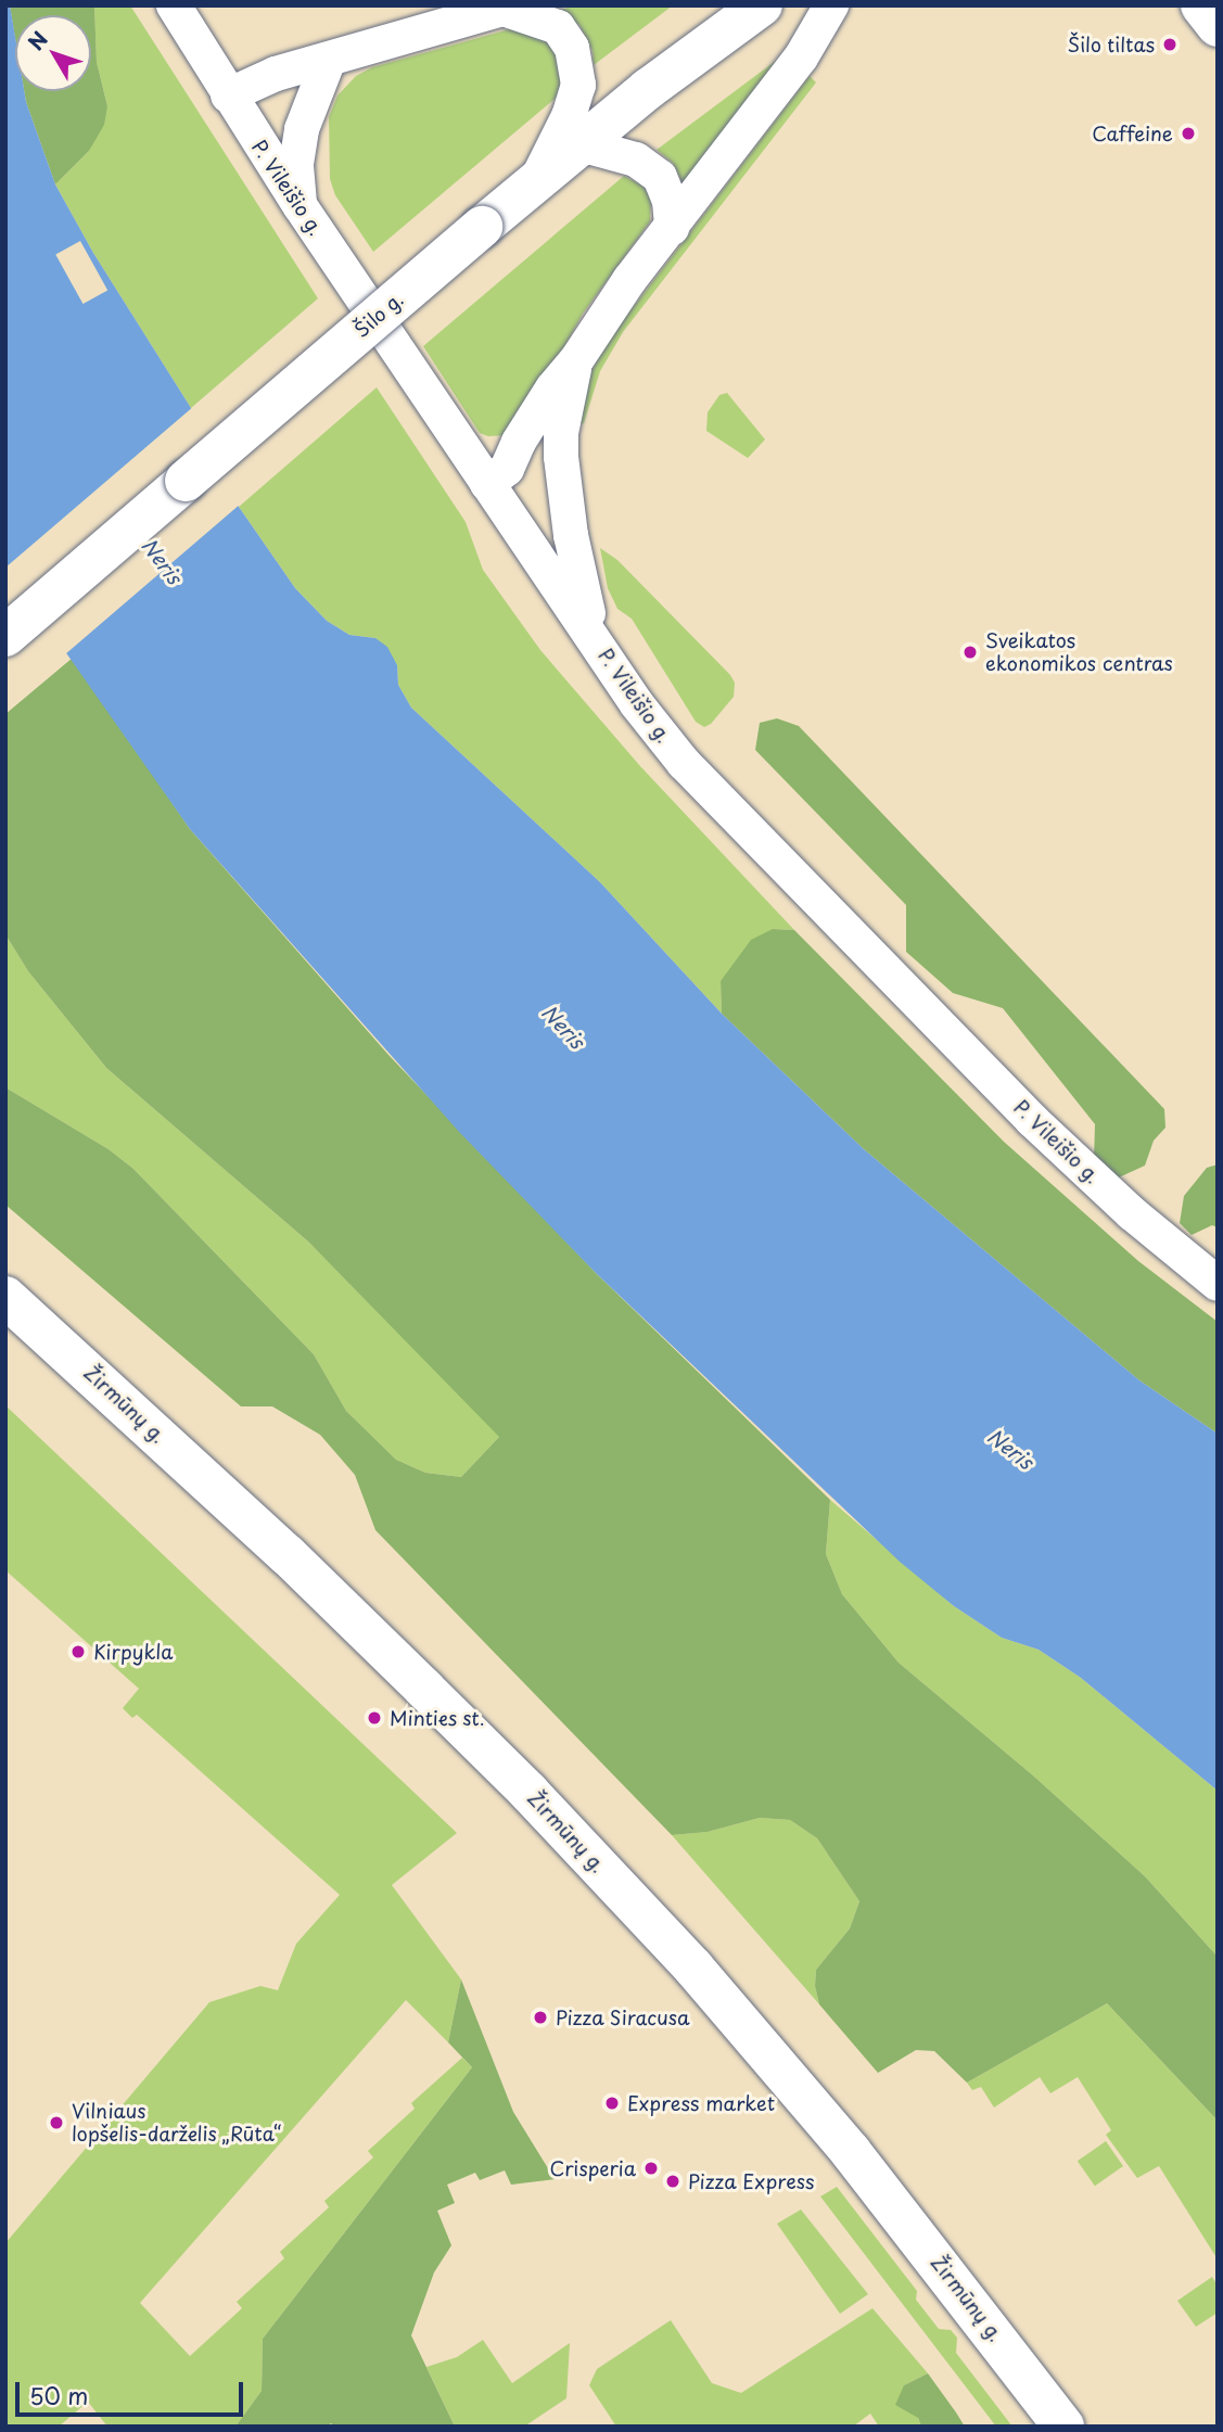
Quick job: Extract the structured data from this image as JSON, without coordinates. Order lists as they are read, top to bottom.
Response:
{
  "streets": {
    "main road": ["Šilo g.", "Žirmūnų g."],
    "street": ["P. Vileišio g."]
  },
  "water": ["Neris"],
  "places": [
    "Šilo tiltas",
    "Caffeine",
    "Sveikatos ekonomikos centras",
    "Kirpykla",
    "Minties st.",
    "Pizza Siracusa",
    "Express market",
    "Vilniaus lopšelis-darželis „Rūta“",
    "Crisperia",
    "Pizza Express"
  ],
  "scale_bar": "50 m",
  "north": "top left"
}
